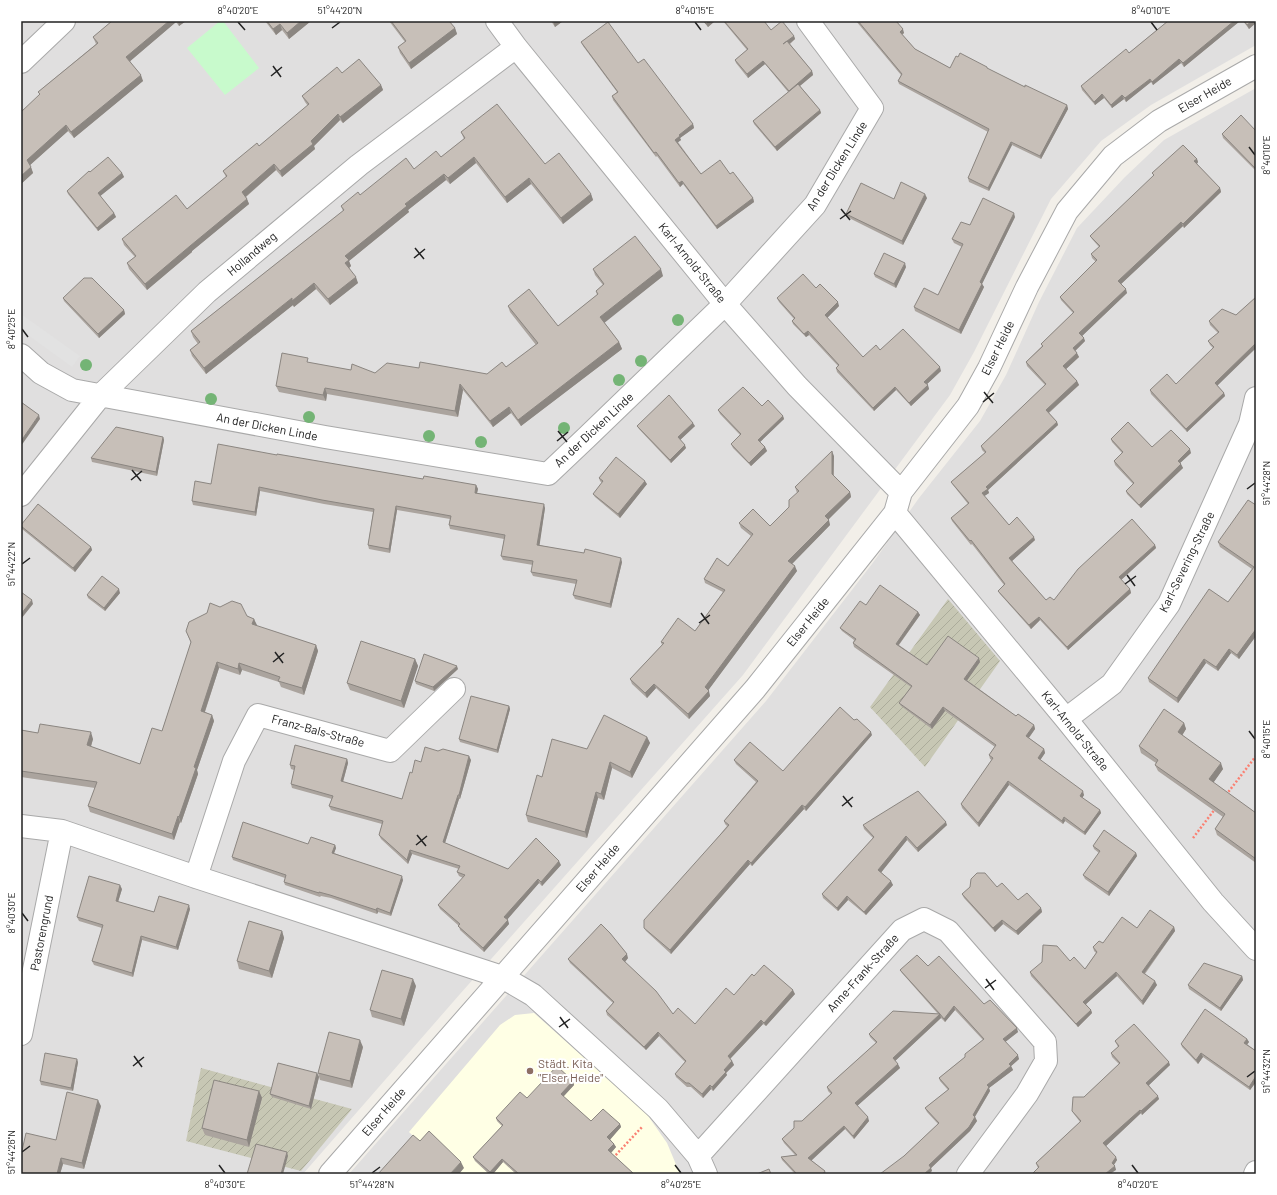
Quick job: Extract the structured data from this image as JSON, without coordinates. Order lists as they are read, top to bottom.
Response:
{
  "streets": {
    "street": [
      "Elser Heide",
      "An der Dicken Linde",
      "Hollandweg",
      "Karl-Arnold-Straße",
      "Karl-Severing-Straße",
      "Franz-Bals-Straße",
      "Pastorengrund",
      "Anne-Frank-Straße"
    ]
  },
  "crossings": [
    ["Elser Heide", "Karl-Arnold-Straße"],
    ["Elser Heide", "Anne-Frank-Straße"],
    ["An der Dicken Linde", "Hollandweg"],
    ["An der Dicken Linde", "Karl-Arnold-Straße"],
    ["Hollandweg", "Karl-Arnold-Straße"],
    ["Karl-Arnold-Straße", "Karl-Severing-Straße"]
  ],
  "places": ["Städt. Kita \"Elser Heide\""],
  "coordinates": [
    "8°40'20\"E",
    "51°44'20\"N",
    "8°40'15\"E",
    "8°40'10\"E",
    "8°40'25\"E",
    "51°44'28\"N",
    "51°44'22\"N",
    "8°40'30\"E",
    "51°44'32\"N",
    "51°44'26\"N"
  ]
}
